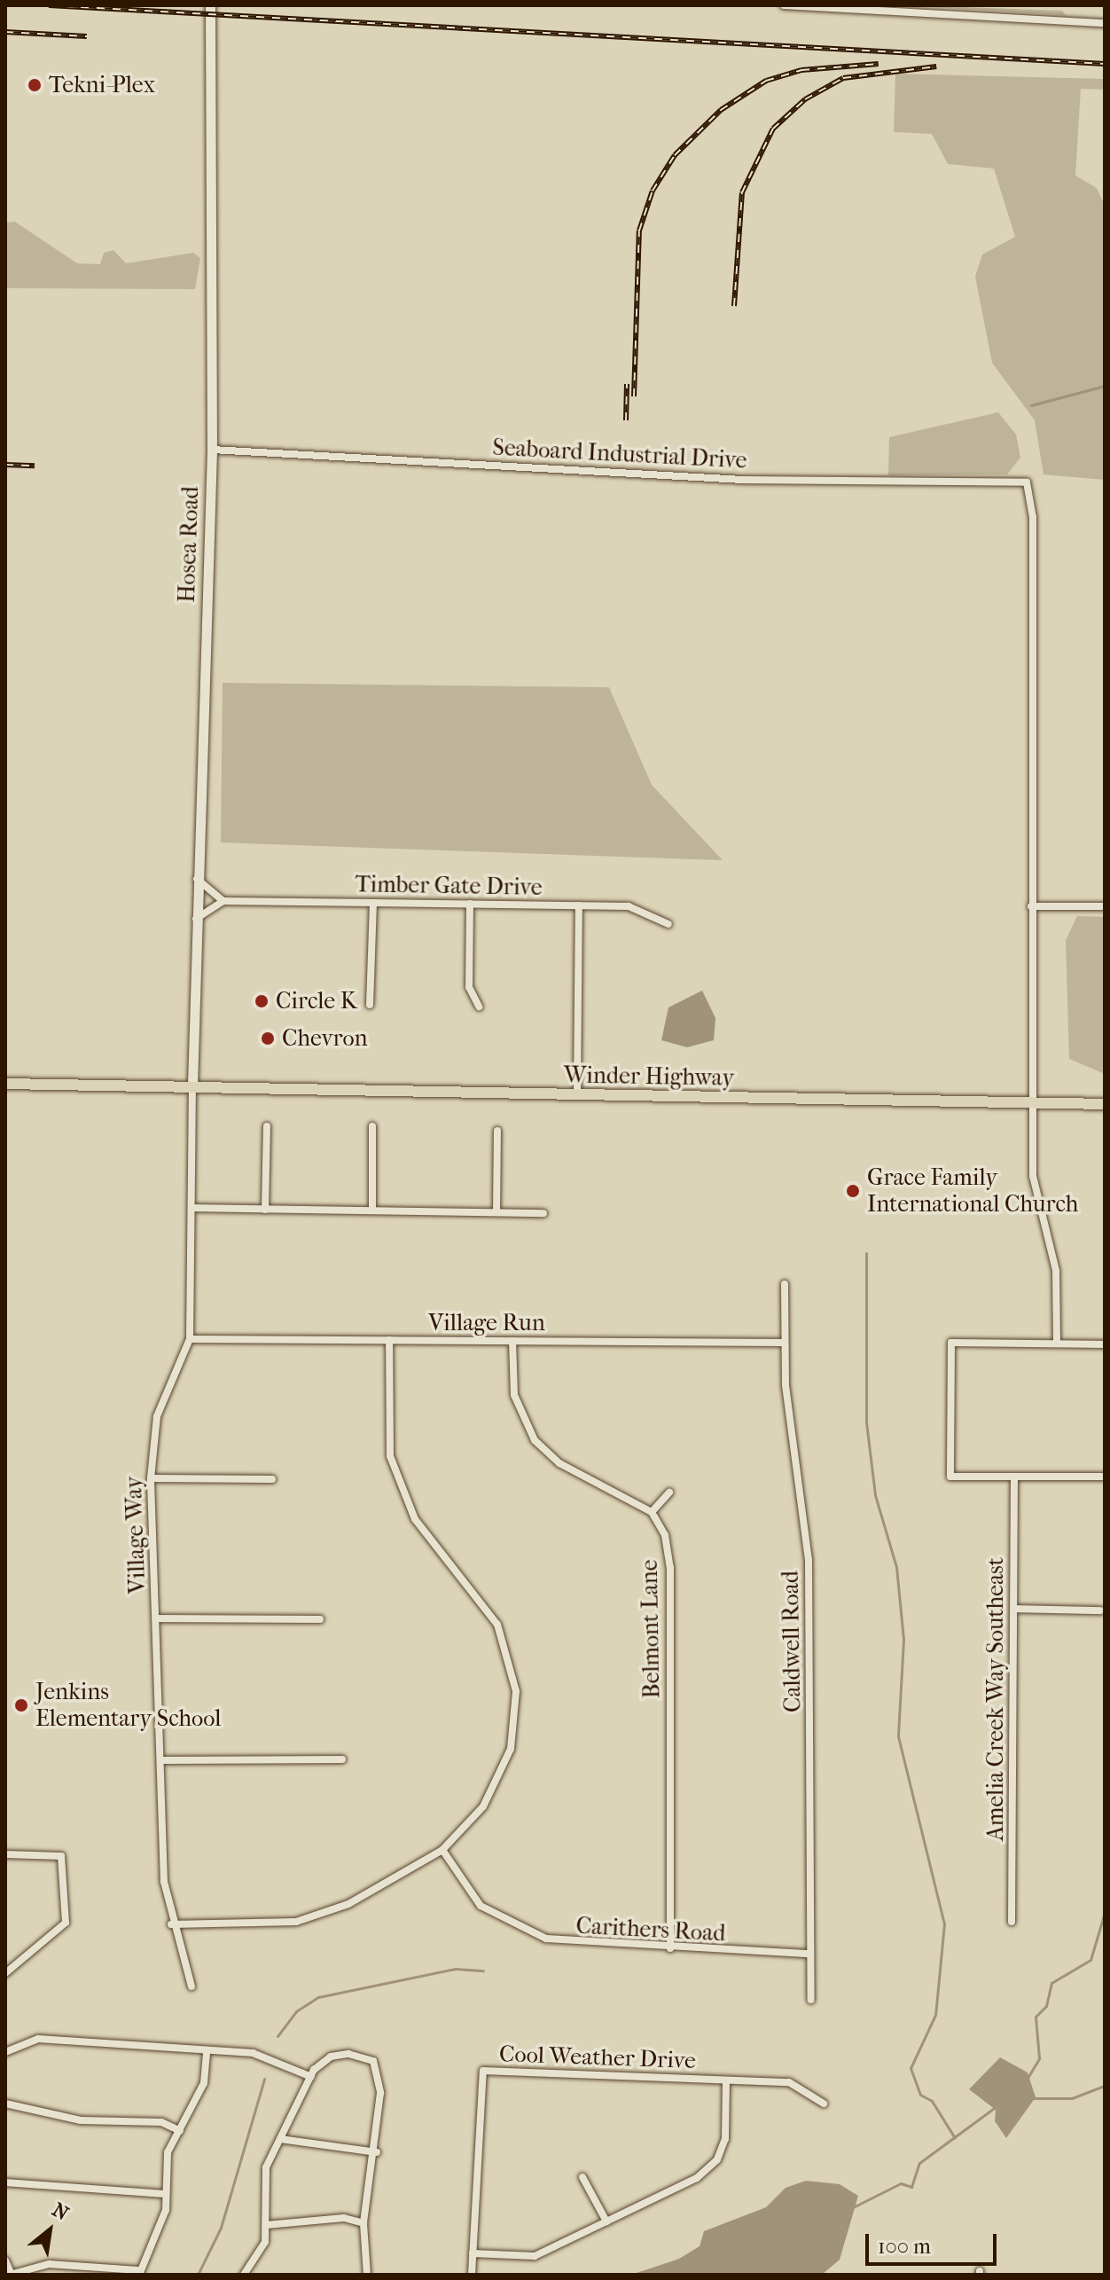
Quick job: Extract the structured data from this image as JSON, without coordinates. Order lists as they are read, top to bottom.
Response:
{
  "streets": {
    "main road": ["Winder Highway"],
    "street": [
      "Seaboard Industrial Drive",
      "Hosea Road",
      "Timber Gate Drive",
      "Village Run",
      "Village Way",
      "Belmont Lane",
      "Caldwell Road",
      "Amelia Creek Way Southeast",
      "Carithers Road",
      "Cool Weather Drive"
    ]
  },
  "crossings": [
    ["Seaboard Industrial Drive", "Hosea Road"],
    ["Hosea Road", "Winder Highway"],
    ["Hosea Road", "Village Way"],
    ["Winder Highway", "Village Way"],
    ["Village Run", "Village Way"],
    ["Village Run", "Caldwell Road"],
    ["Belmont Lane", "Carithers Road"],
    ["Caldwell Road", "Carithers Road"]
  ],
  "places": [
    "Tekni-Plex",
    "Circle K",
    "Chevron",
    "Grace Family International Church",
    "Jenkins Elementary School"
  ],
  "scale_bar": "100 m",
  "north": "top right"
}
